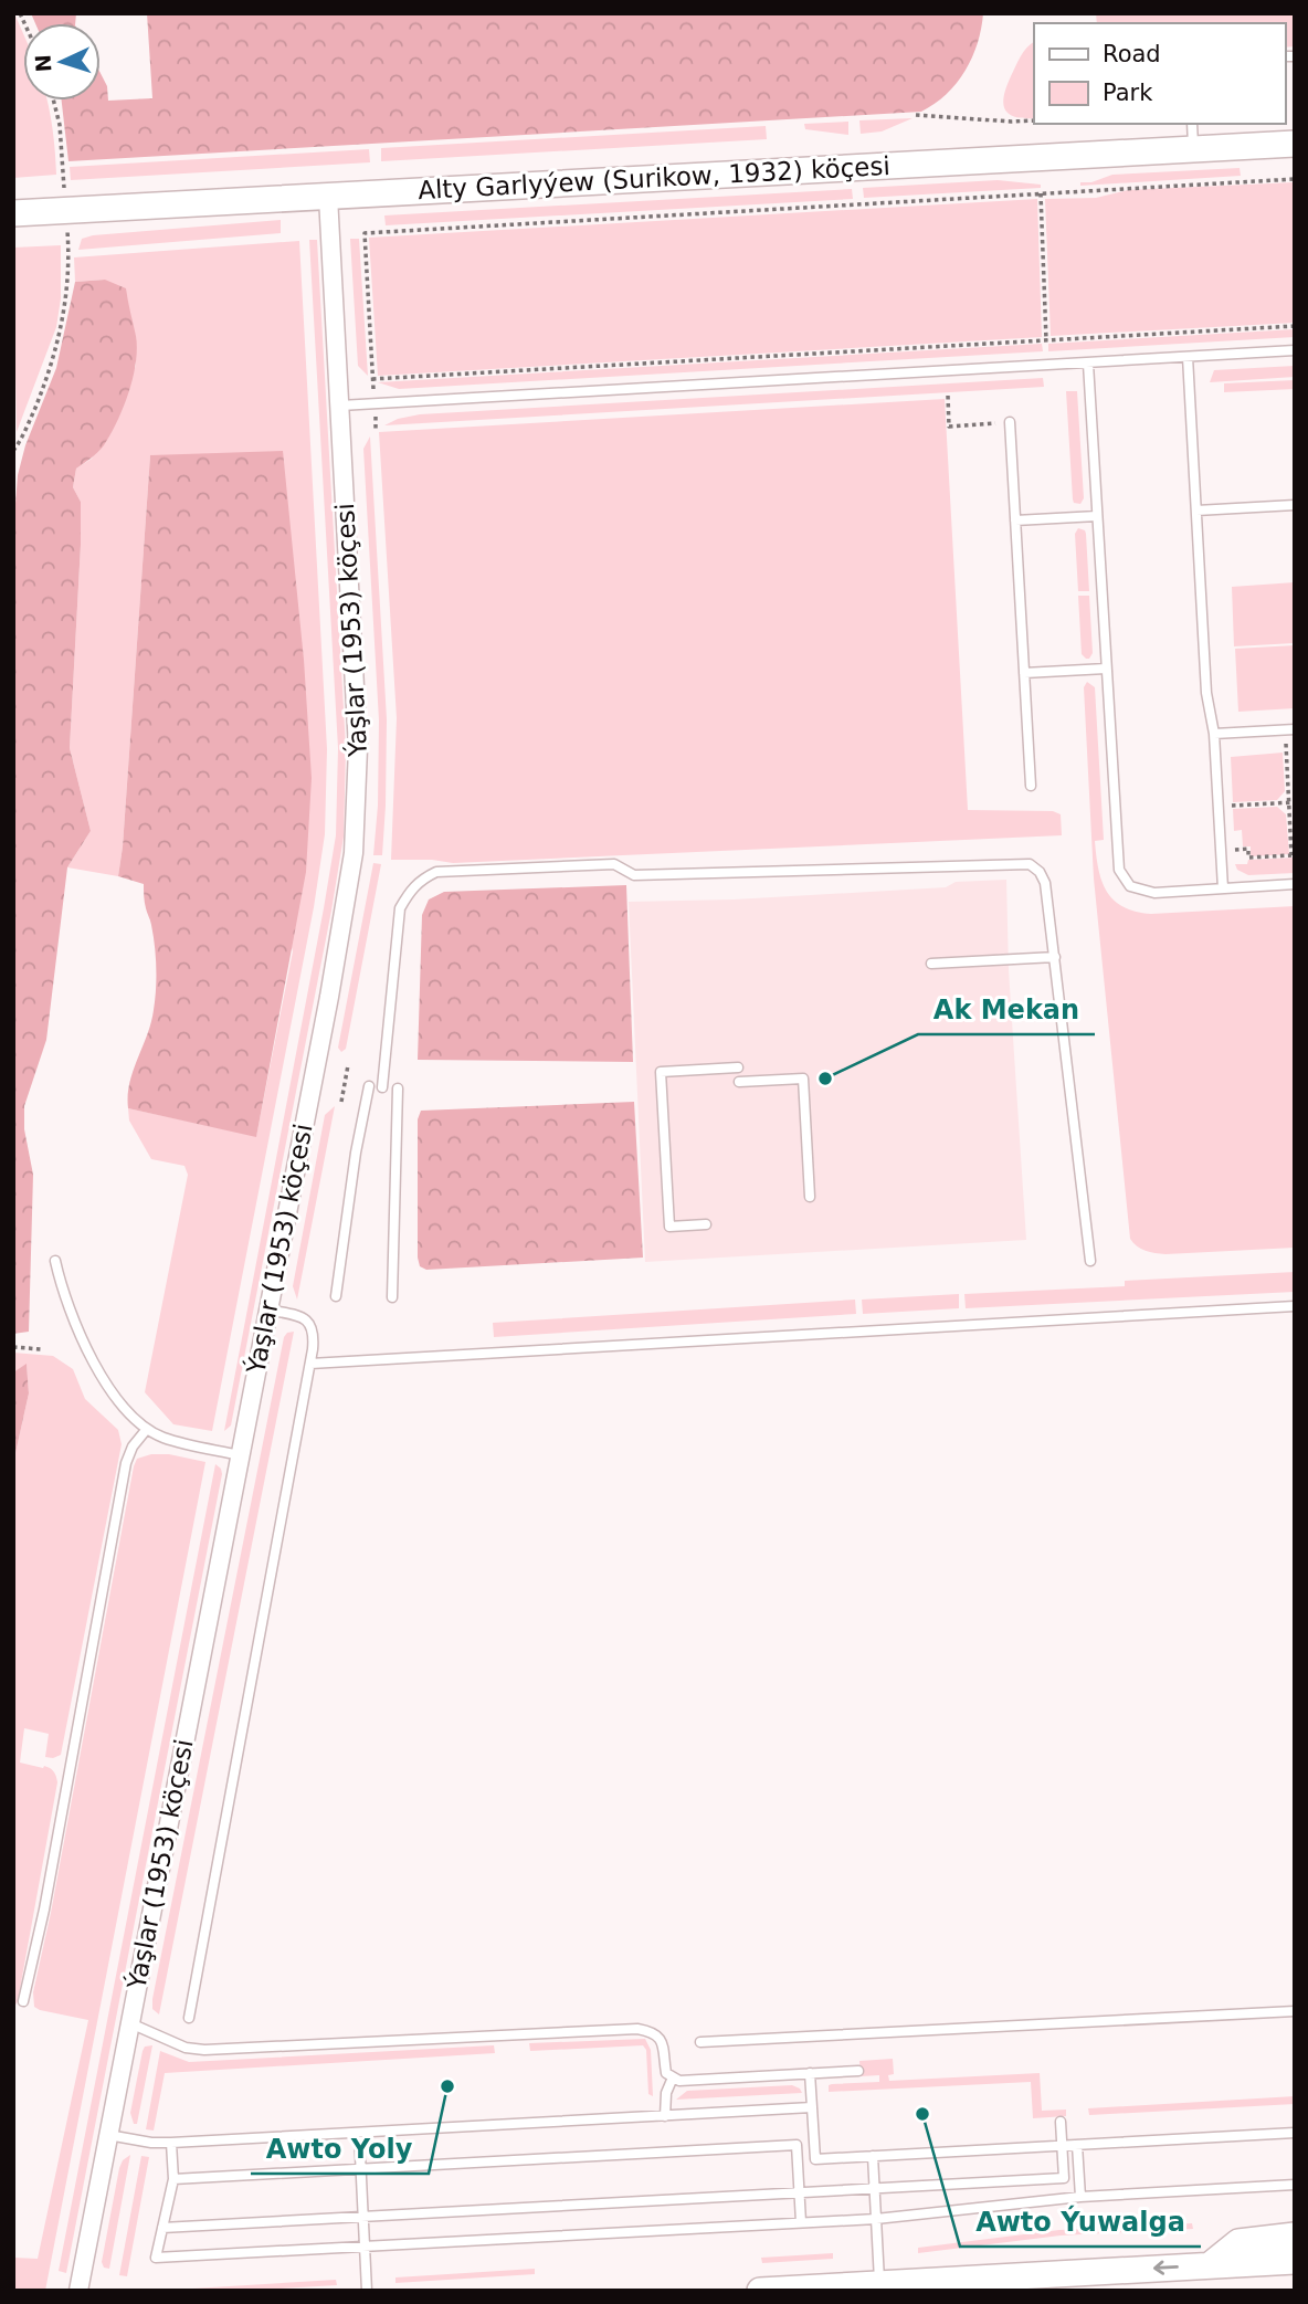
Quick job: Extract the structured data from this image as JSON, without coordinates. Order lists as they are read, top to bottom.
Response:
{
  "streets": {
    "street": ["Alty Garlyýew (Surikow, 1932) köçesi", "Ýaşlar (1953) köçesi"]
  },
  "crossings": [
    ["Alty Garlyýew (Surikow, 1932) köçesi", "Ýaşlar (1953) köçesi"]
  ],
  "places": ["Ak Mekan", "Awto Yoly", "Awto Ýuwalga"],
  "legend": ["Road", "Park"],
  "north": "left"
}
